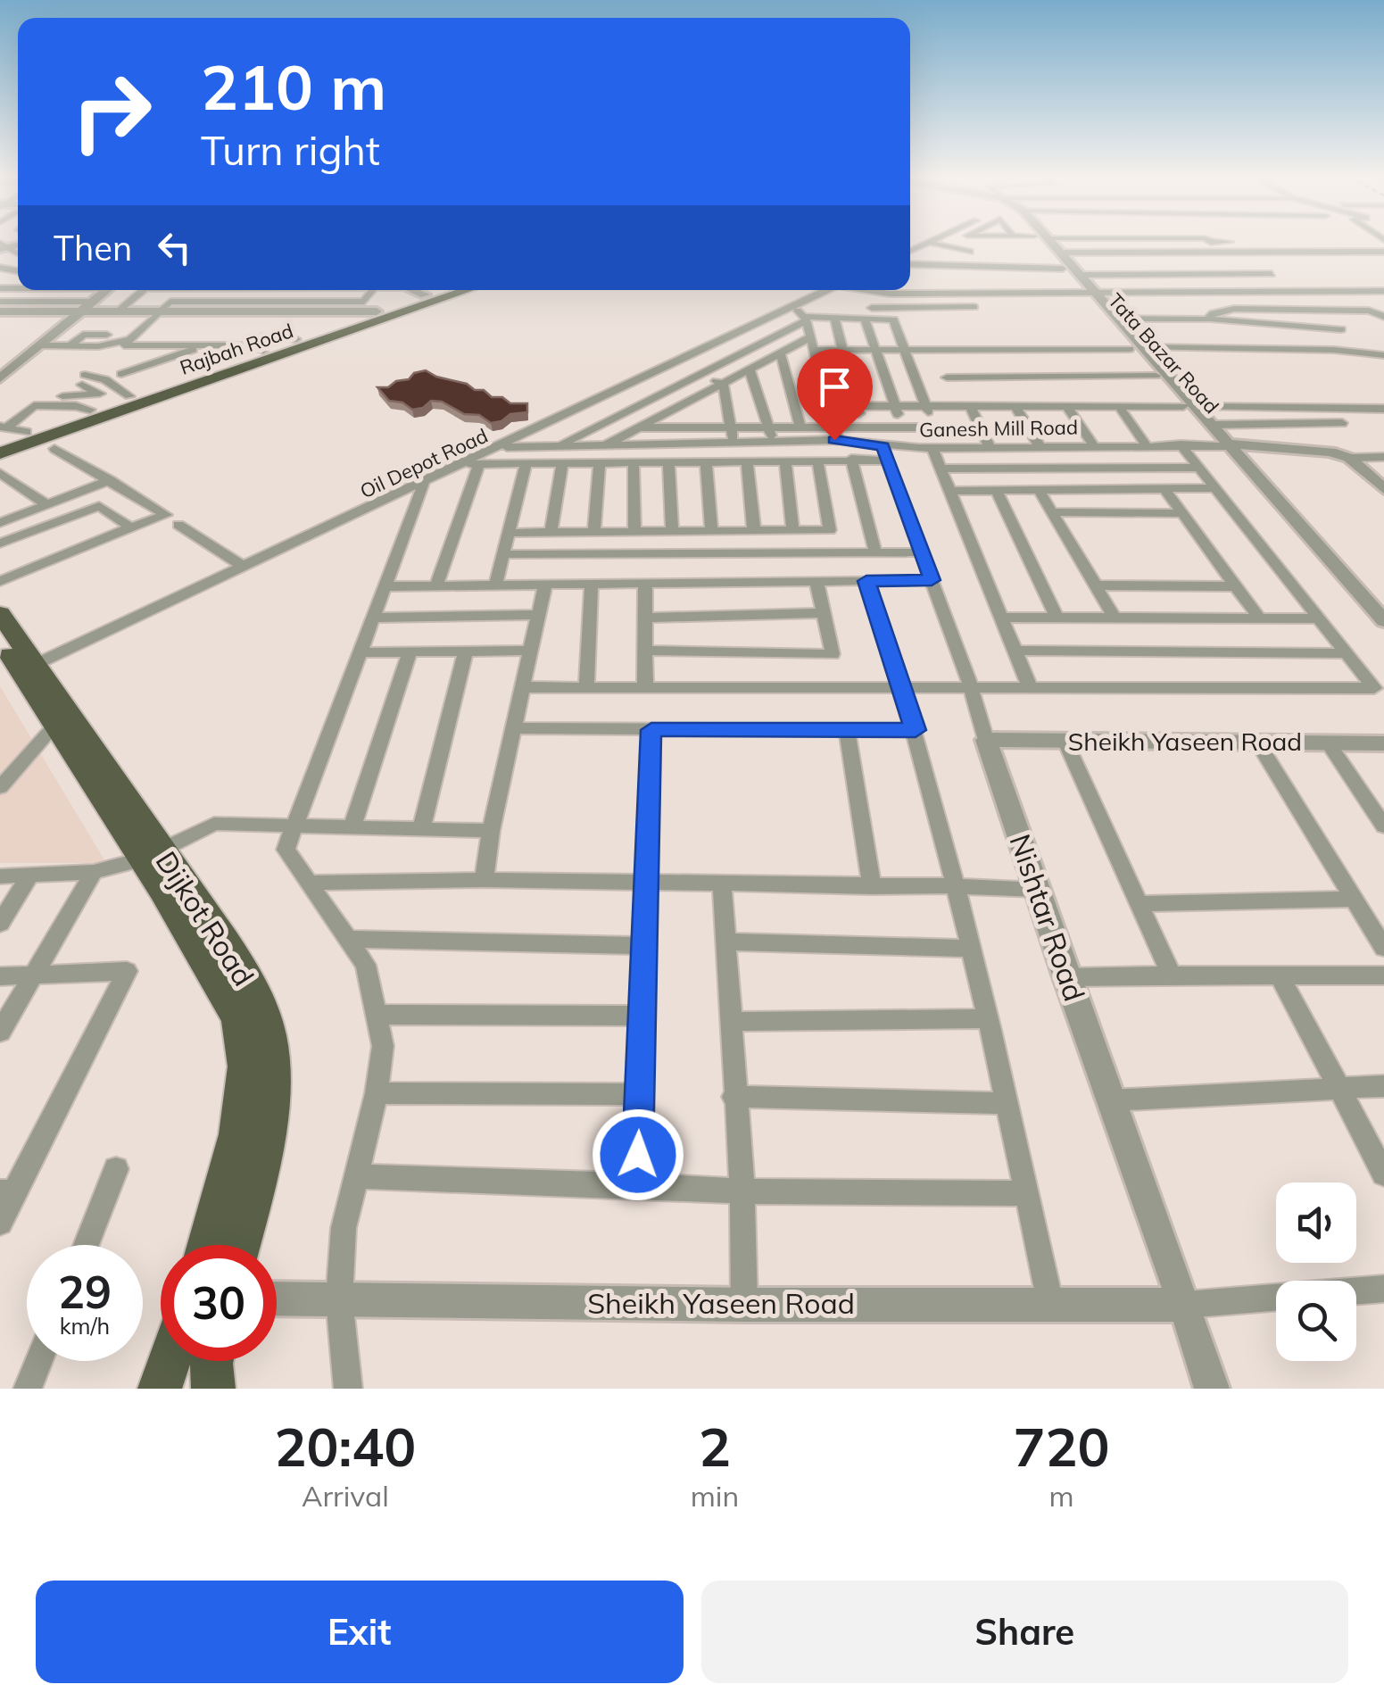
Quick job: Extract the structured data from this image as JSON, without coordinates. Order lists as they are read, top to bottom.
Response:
{
  "streets": {
    "main road": ["Rajbah Road", "Dijkot Road"],
    "street": [
      "Tata Bazar Road",
      "Ganesh Mill Road",
      "Oil Depot Road",
      "Sheikh Yaseen Road",
      "Nishtar Road"
    ]
  },
  "crossings": [
    ["Tata Bazar Road", "Ganesh Mill Road"],
    ["Ganesh Mill Road", "Oil Depot Road"],
    ["Ganesh Mill Road", "Nishtar Road"],
    ["Oil Depot Road", "Dijkot Road"],
    ["Sheikh Yaseen Road", "Nishtar Road"]
  ],
  "page": {
    "turn": ["210 m", "Turn right"],
    "then": "Then",
    "speed": "29 km/h",
    "limit": "30",
    "eta": [
      "20:40",
      "Arrival",
      "2",
      "min",
      "720",
      "m"
    ],
    "buttons": ["Exit", "Share"]
  }
}
